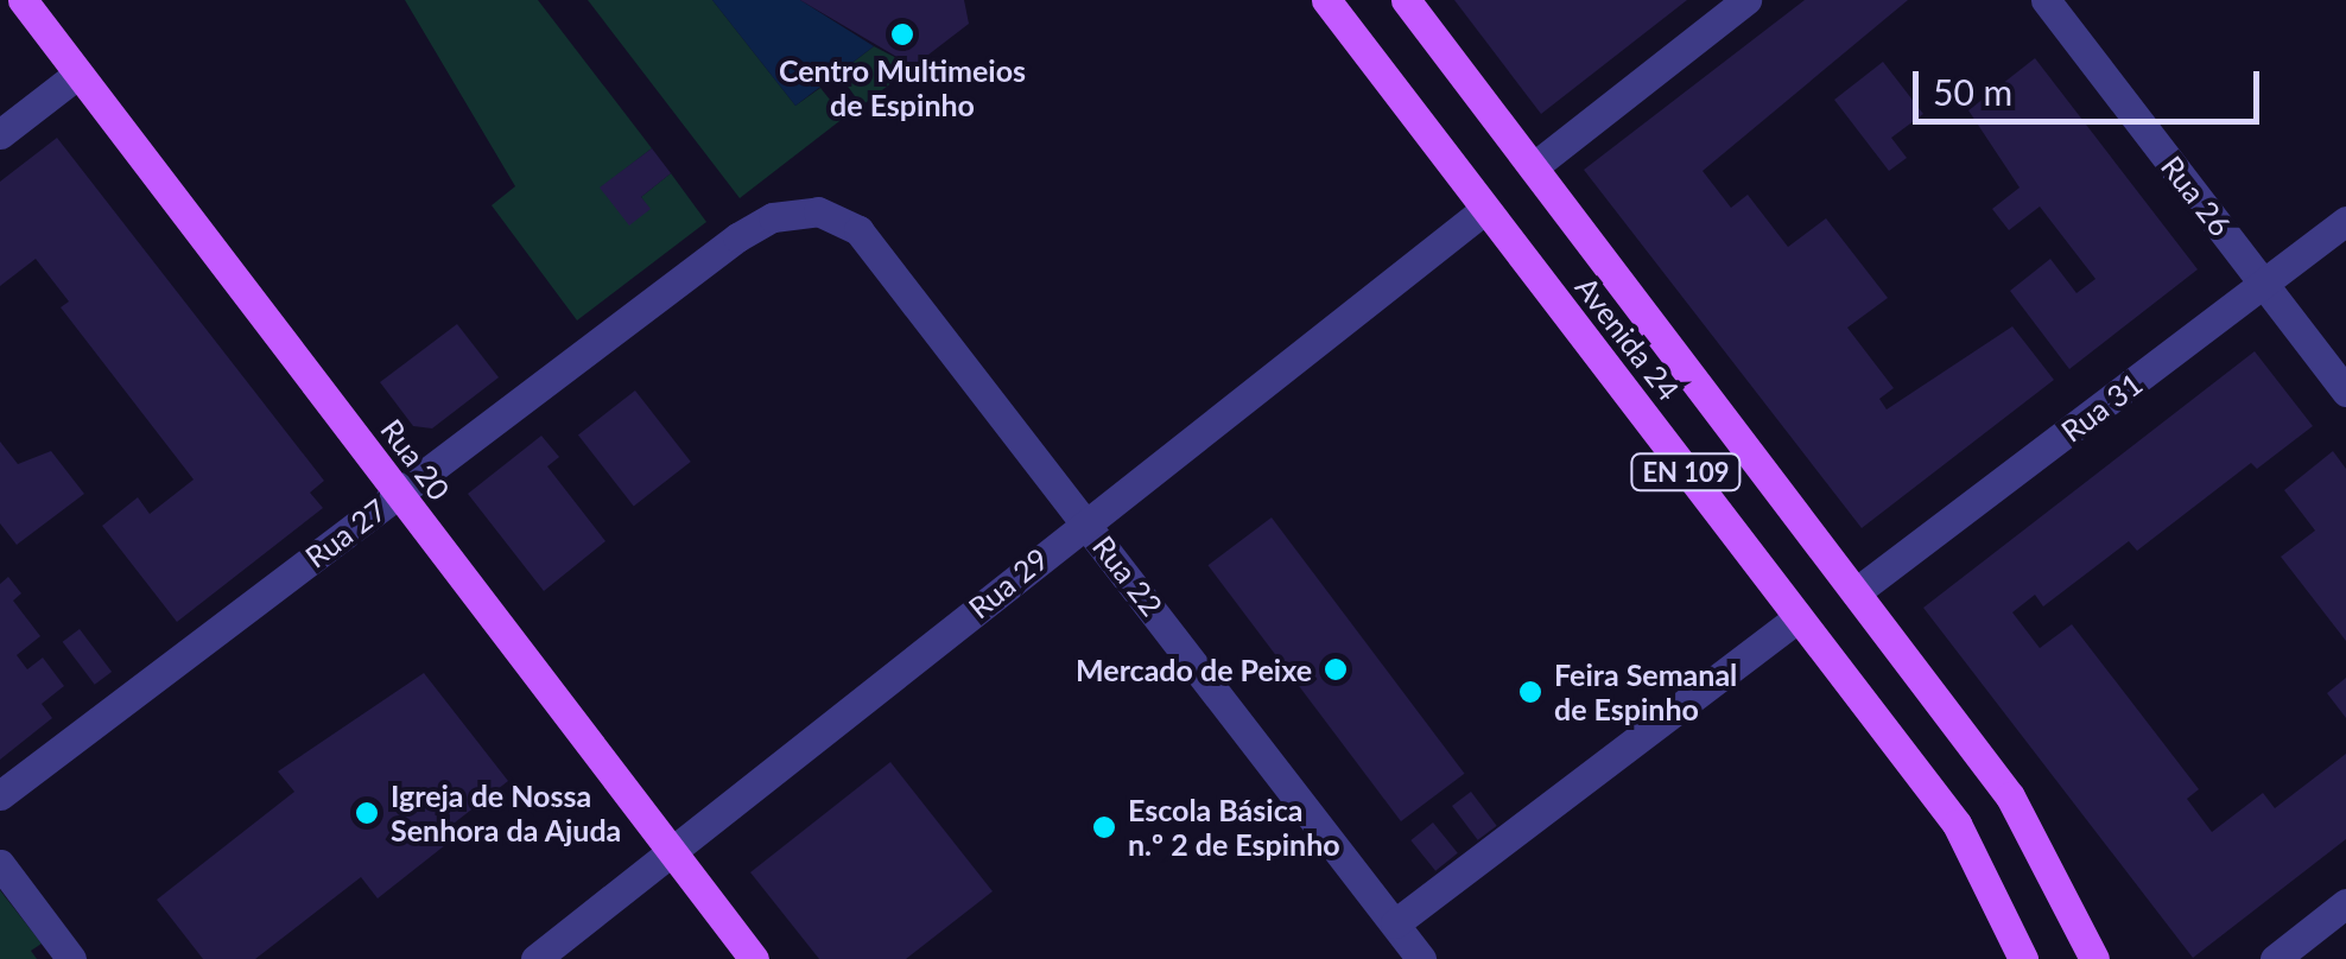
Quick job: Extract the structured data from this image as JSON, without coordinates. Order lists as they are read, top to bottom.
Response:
{
  "streets": {
    "main road": ["Avenida 24", "Rua 20", "EN 109"],
    "street": [
      "Rua 26",
      "Rua 31",
      "Rua 27",
      "Rua 22",
      "Rua 29"
    ]
  },
  "crossings": [
    ["Rua 26", "Rua 31"],
    ["Avenida 24", "Rua 31"],
    ["Avenida 24", "Rua 29"],
    ["Rua 20", "Rua 27"],
    ["Rua 20", "Rua 29"],
    ["Rua 27", "Rua 22"],
    ["Rua 22", "Rua 29"]
  ],
  "places": [
    "Centro Multimeios de Espinho",
    "Mercado de Peixe",
    "Feira Semanal de Espinho",
    "Igreja de Nossa Senhora da Ajuda",
    "Escola Básica n.º 2 de Espinho"
  ],
  "scale_bar": "50 m"
}
